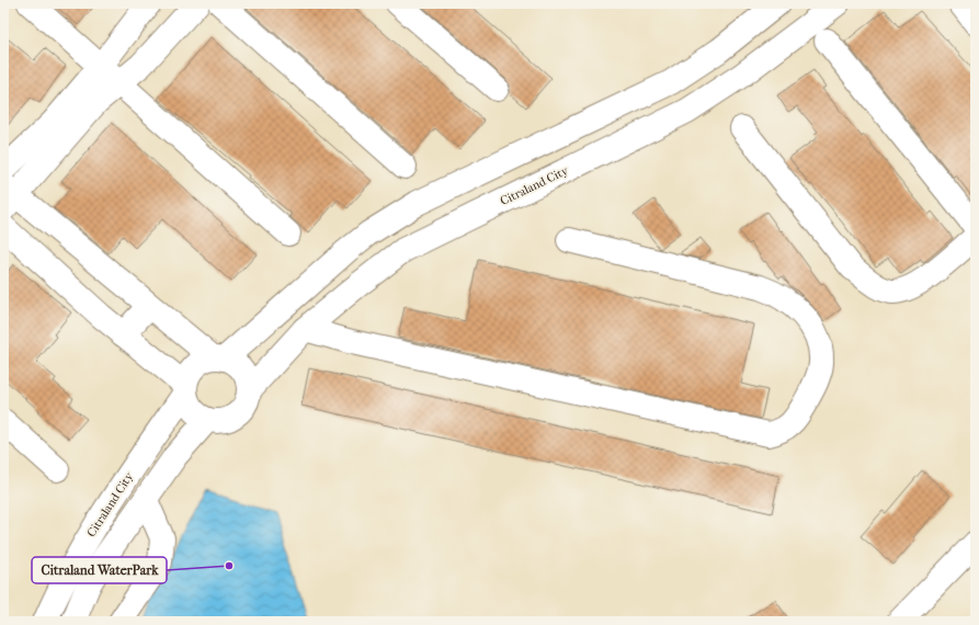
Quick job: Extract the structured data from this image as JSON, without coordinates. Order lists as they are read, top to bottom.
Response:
{
  "streets": {
    "street": ["Citraland City"]
  },
  "places": ["Citraland WaterPark"]
}
